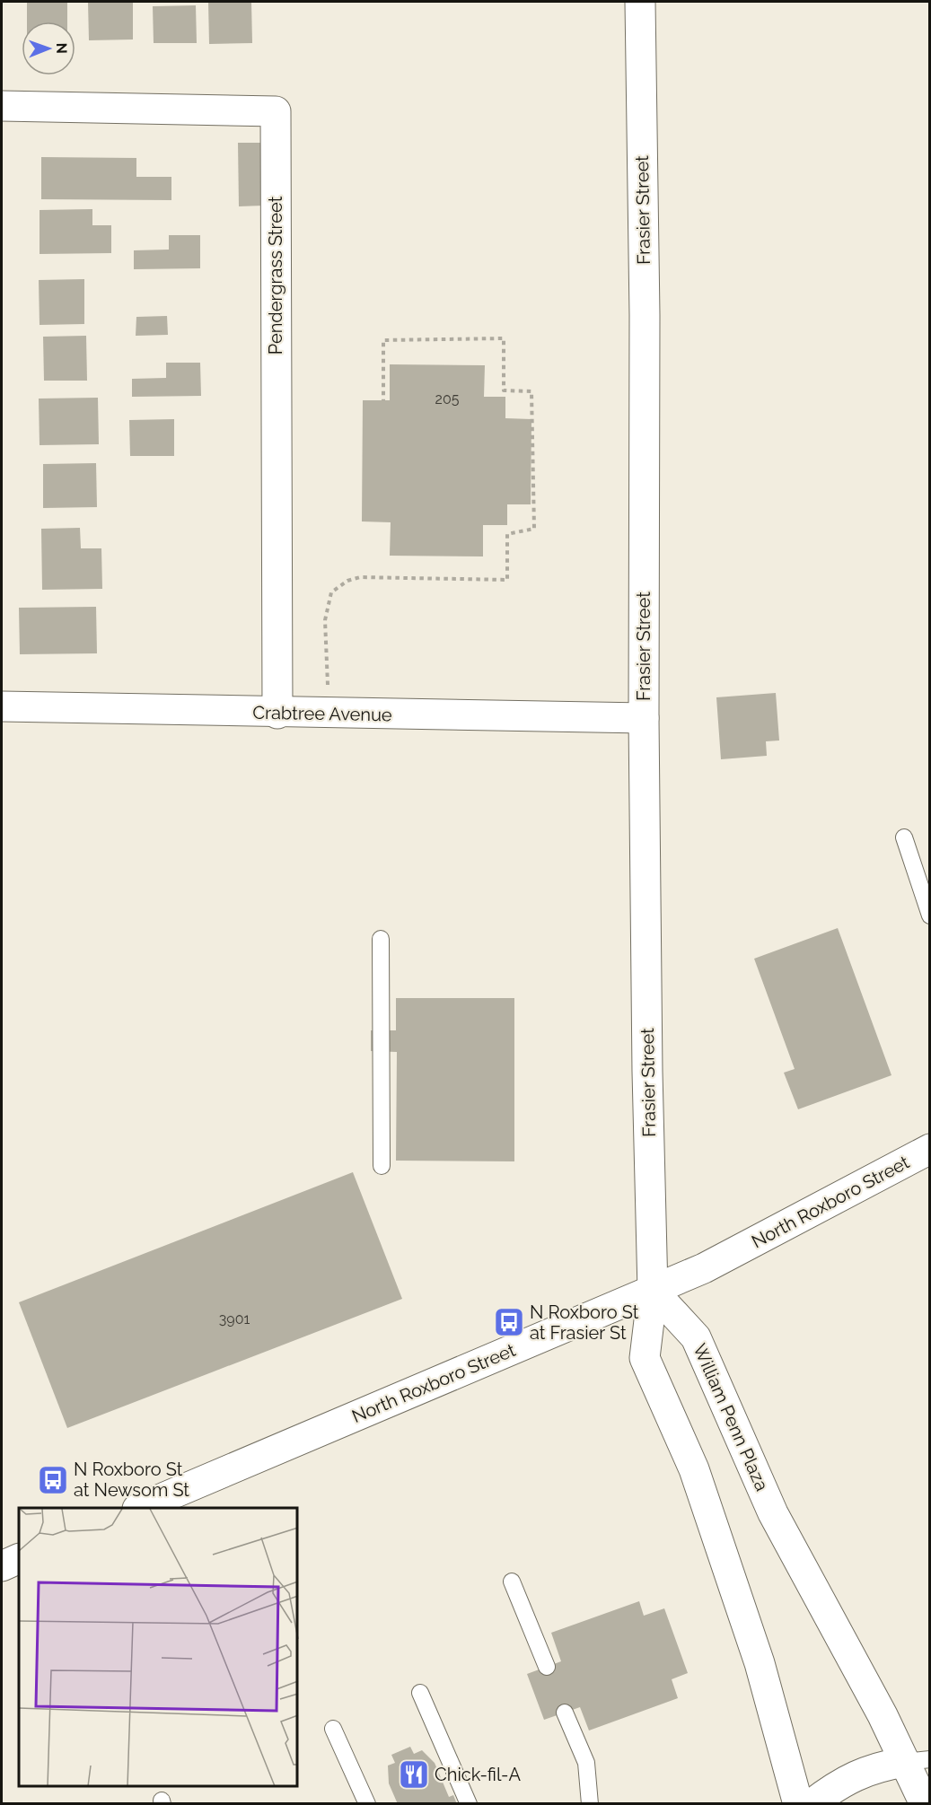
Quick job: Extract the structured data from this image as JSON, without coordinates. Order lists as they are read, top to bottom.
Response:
{
  "streets": {
    "street": [
      "Frasier Street",
      "Pendergrass Street",
      "Crabtree Avenue",
      "North Roxboro Street",
      "William Penn Plaza"
    ]
  },
  "crossings": [
    ["Frasier Street", "Crabtree Avenue"],
    ["Frasier Street", "North Roxboro Street"],
    ["Frasier Street", "William Penn Plaza"],
    ["Pendergrass Street", "Crabtree Avenue"],
    ["North Roxboro Street", "William Penn Plaza"]
  ],
  "places": {
    "bus stop": ["N Roxboro St at Frasier St", "N Roxboro St at Newsom St"],
    "restaurant": ["Chick-fil-A"]
  },
  "house_numbers": ["205", "3901"],
  "north": "right"
}
